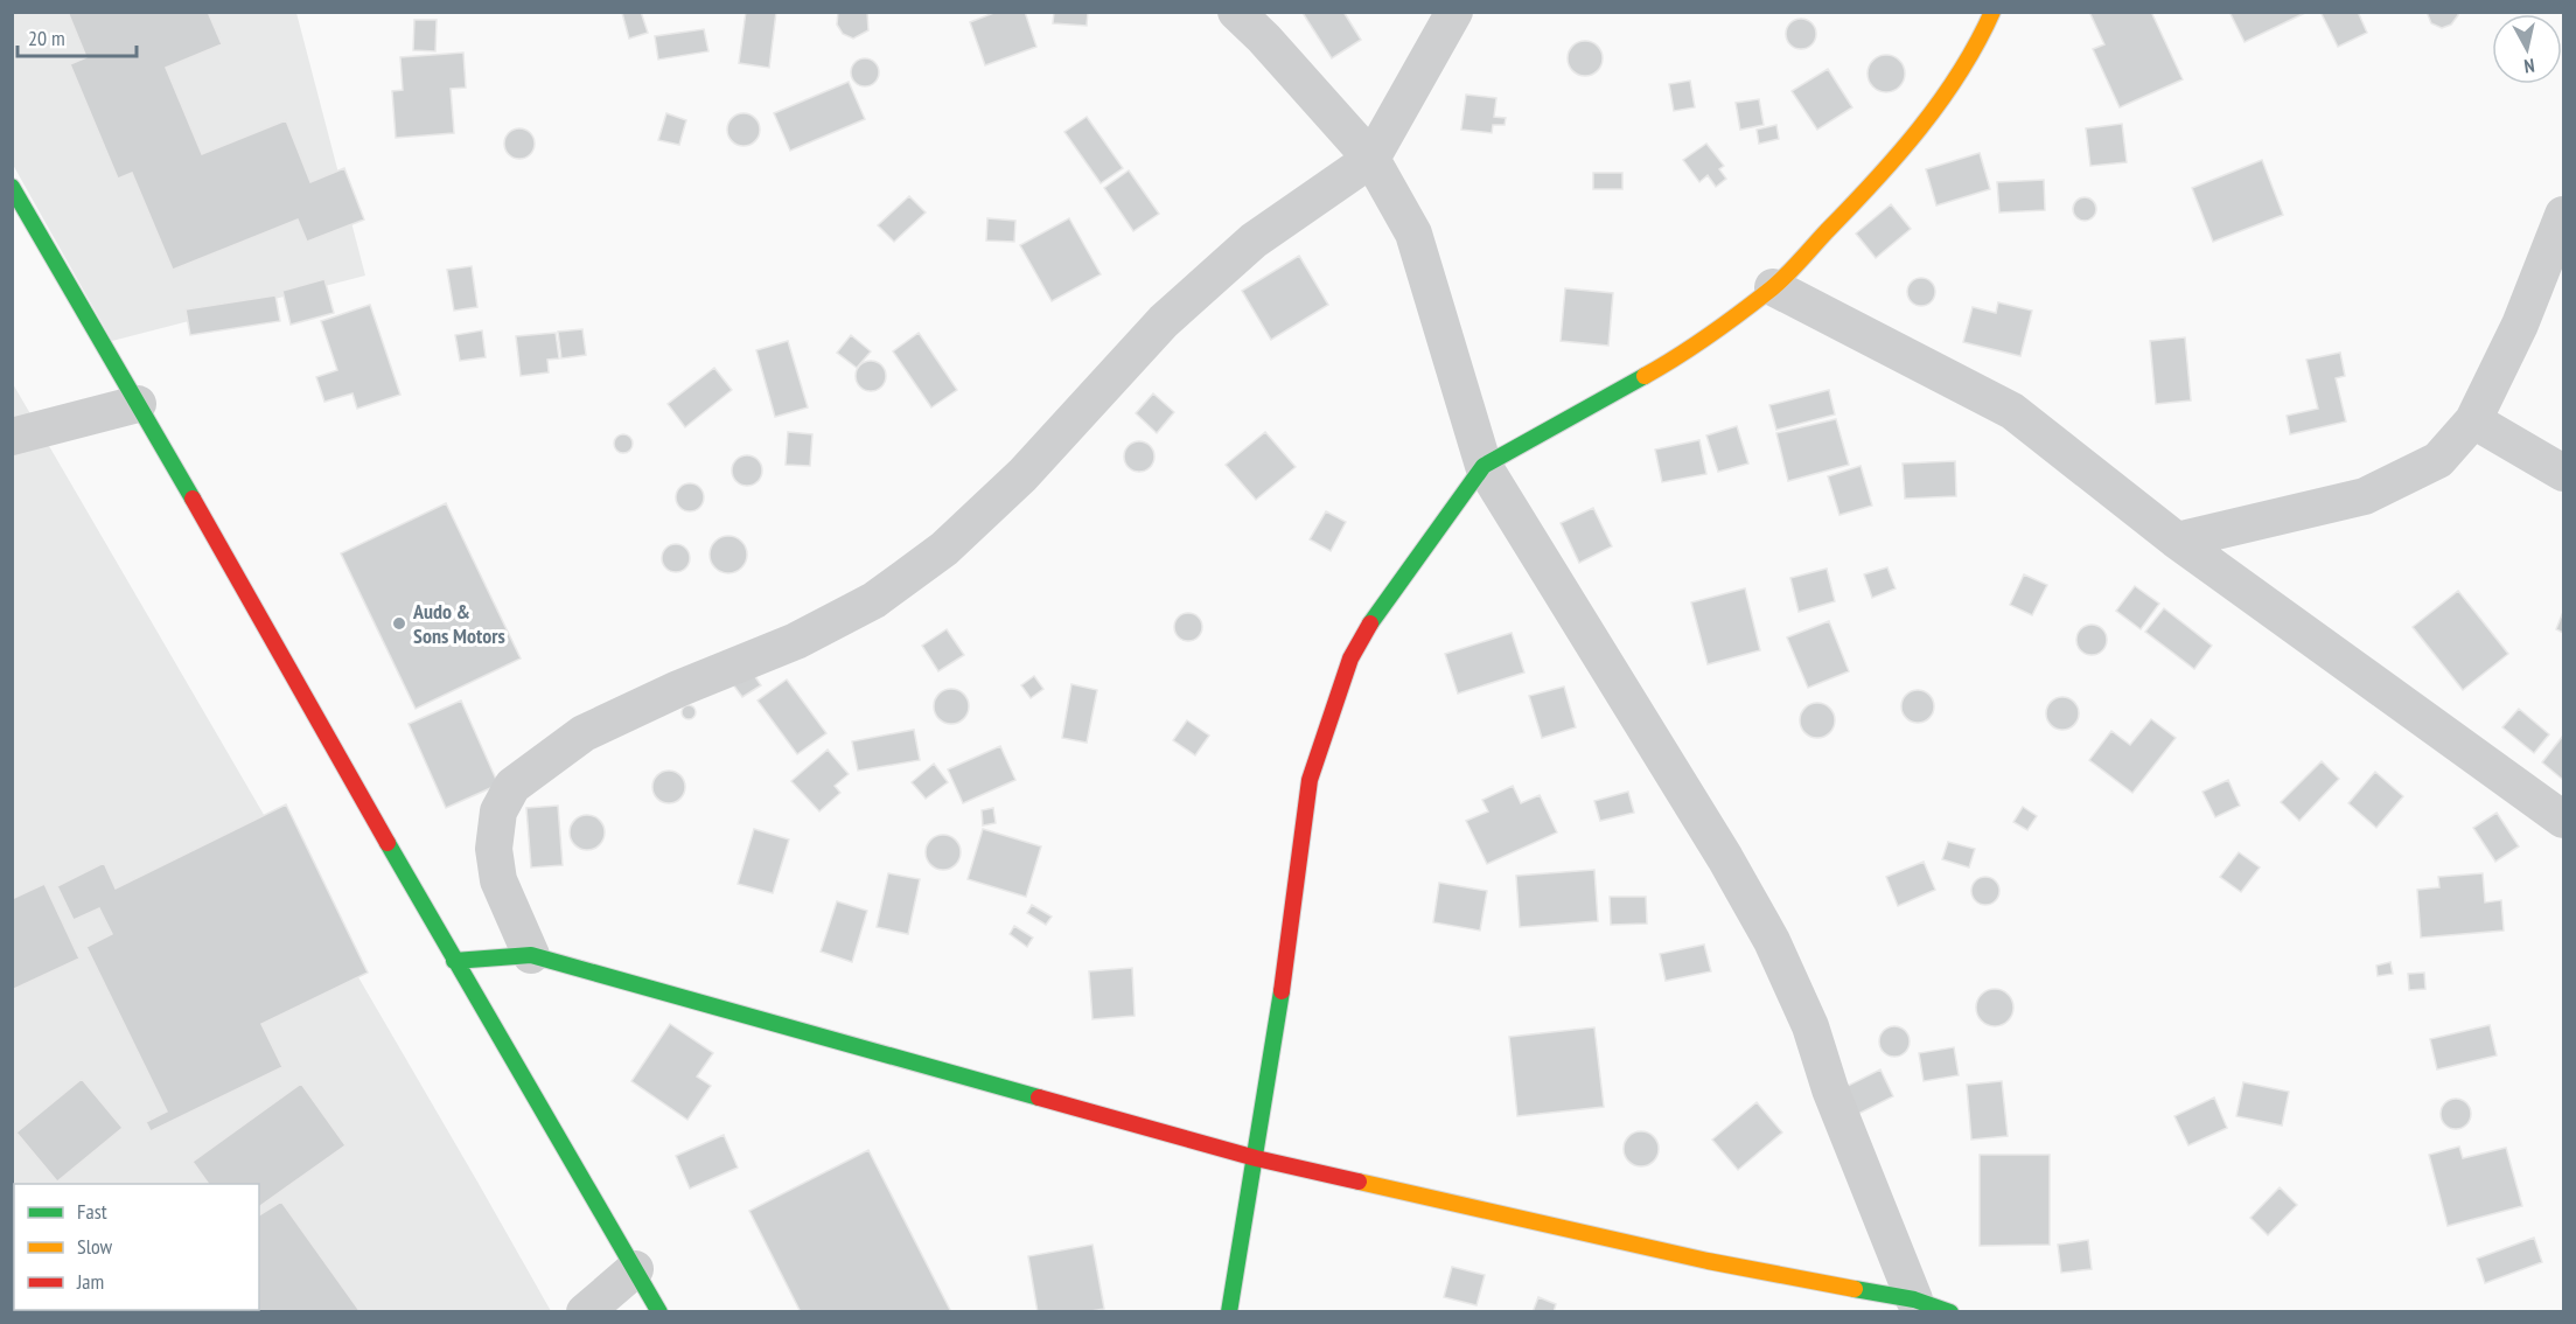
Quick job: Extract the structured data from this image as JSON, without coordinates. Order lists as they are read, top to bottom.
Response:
{
  "places": ["Audo & Sons Motors"],
  "legend": ["Fast", "Slow", "Jam"],
  "scale_bar": "20 m",
  "north": "bottom"
}
